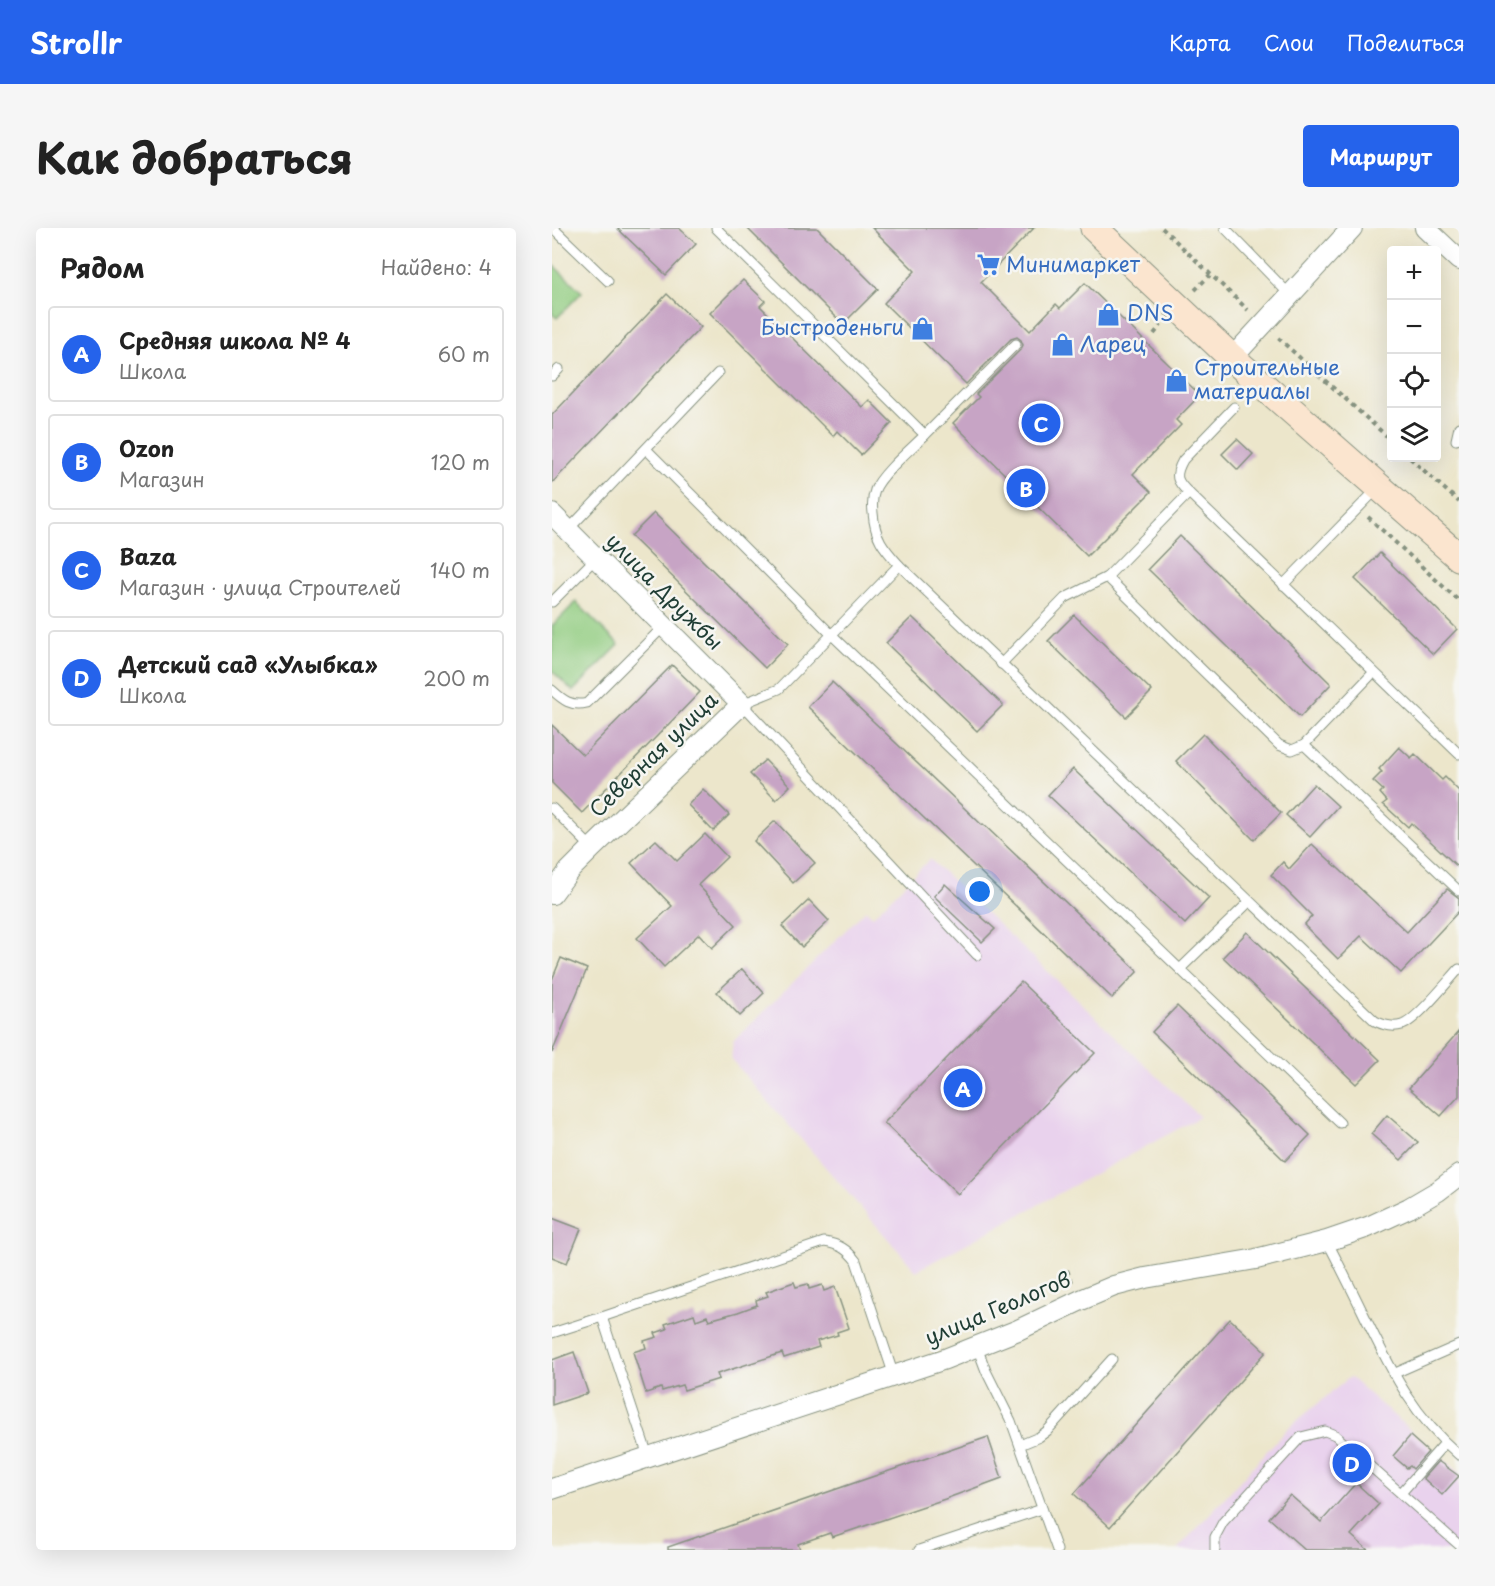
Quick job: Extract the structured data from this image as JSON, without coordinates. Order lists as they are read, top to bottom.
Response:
{
  "streets": {
    "street": ["улица Дружбы", "Северная улица", "улица Геологов"]
  },
  "crossings": [
    ["улица Дружбы", "Северная улица"]
  ],
  "places": {
    "supermarket": ["Минимаркет"],
    "shop": [
      "DNS",
      "Быстроденьги",
      "Ларец",
      "Строительные материалы"
    ]
  },
  "page": {
    "header": "Strollr",
    "nav": ["Карта", "Слои", "Поделиться"],
    "title": "Как добраться",
    "buttons": "Маршрут",
    "heading": ["Рядом", "Найдено: 4"],
    "map_buttons": ["+", "−"],
    "list": [
      {
        "mark": "A",
        "name": "Средняя школа № 4",
        "note": "Школа",
        "value": "60 m"
      },
      {
        "mark": "B",
        "name": "Ozon",
        "note": "Магазин",
        "value": "120 m"
      },
      {
        "mark": "C",
        "name": "Baza",
        "note": "Магазин · улица Строителей",
        "value": "140 m"
      },
      {
        "mark": "D",
        "name": "Детский сад «Улыбка»",
        "note": "Школа",
        "value": "200 m"
      }
    ],
    "pins": [
      "C",
      "B",
      "A",
      "D"
    ]
  }
}
